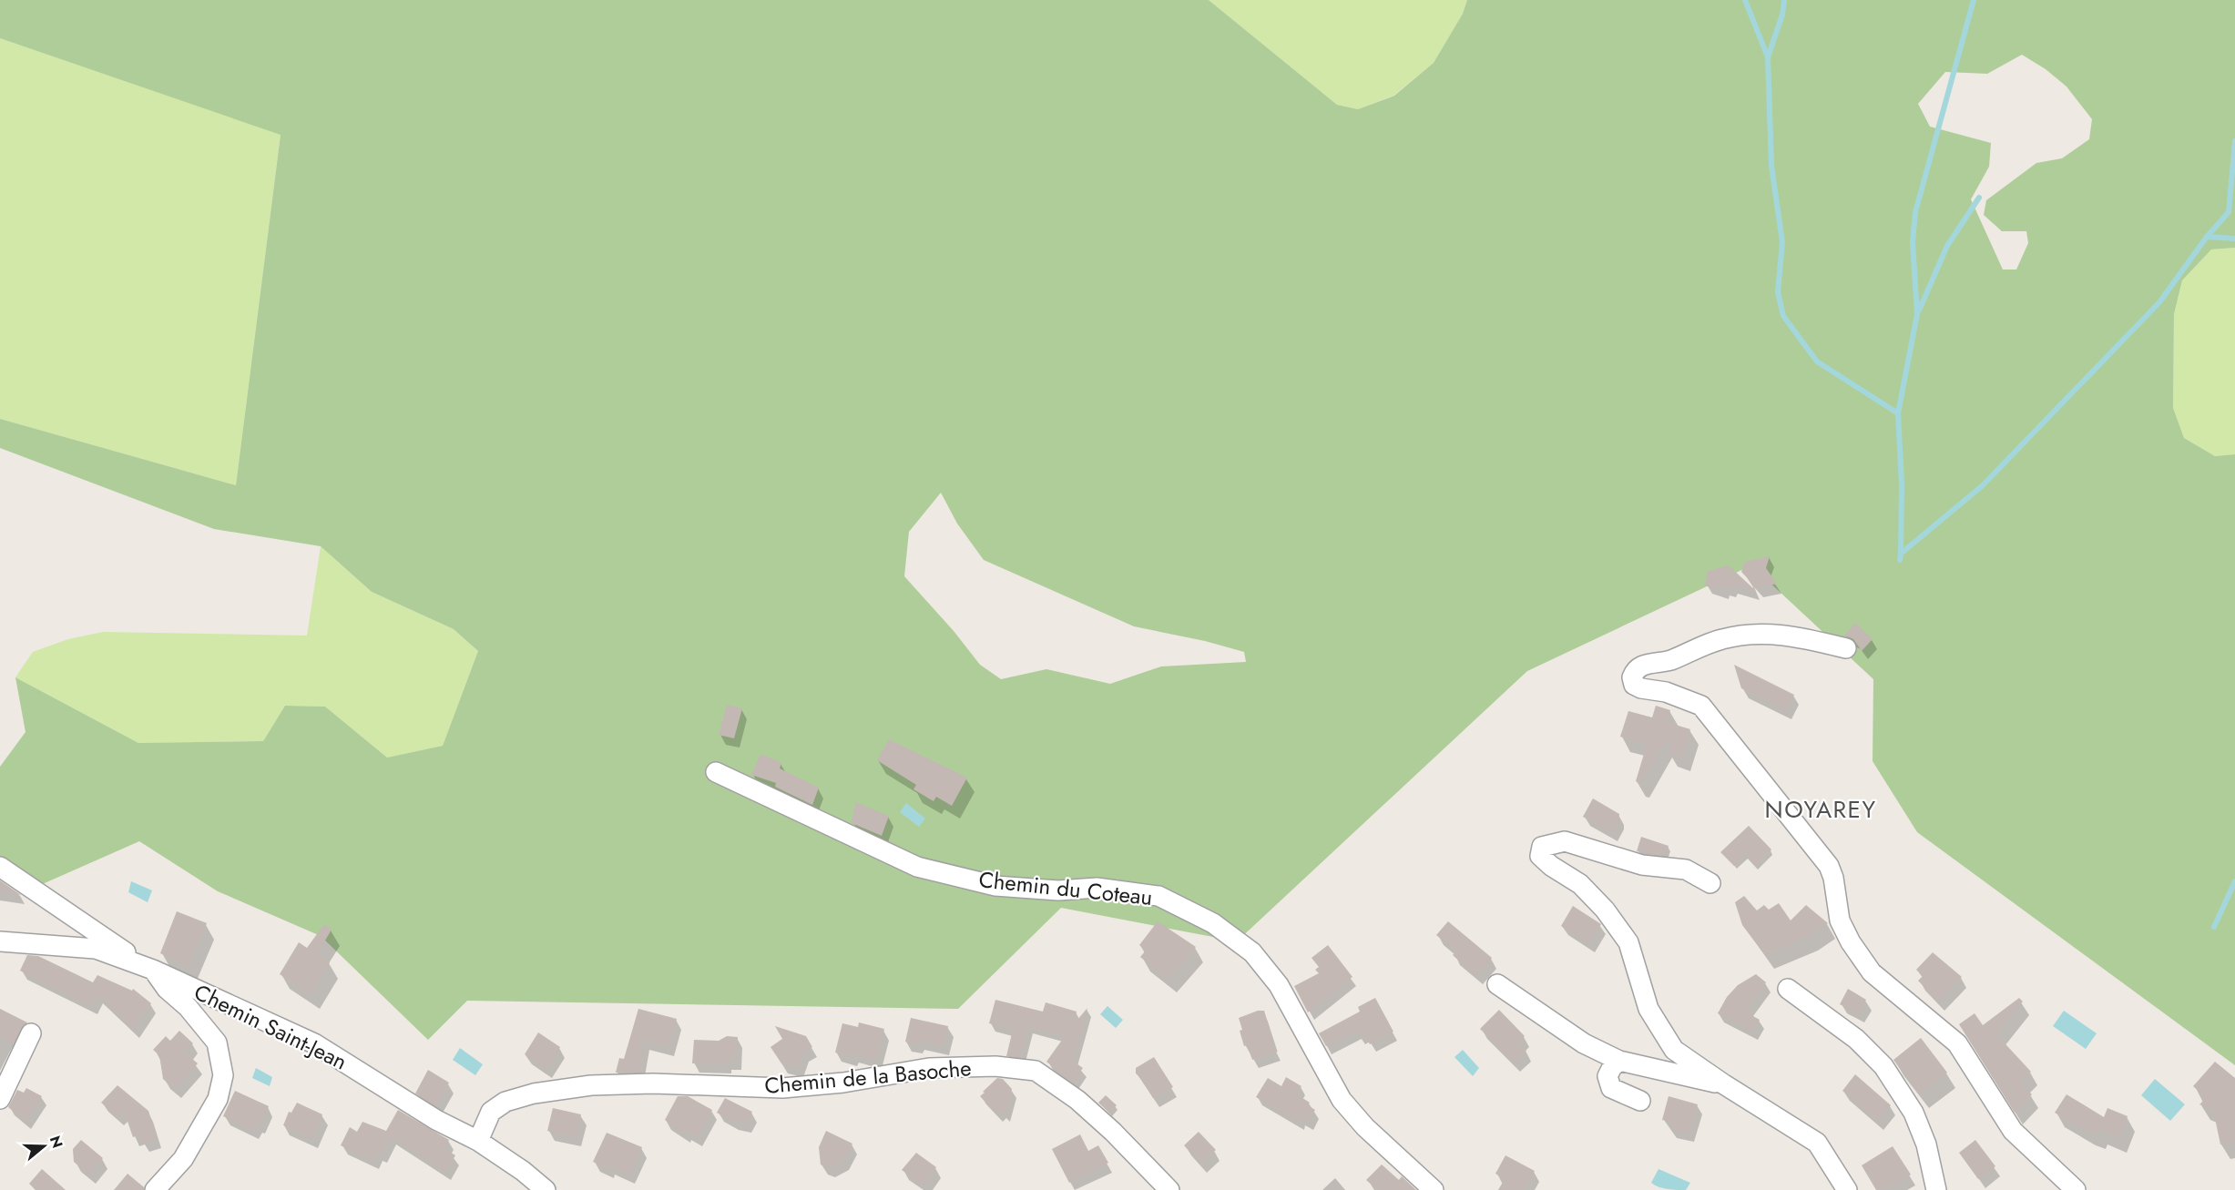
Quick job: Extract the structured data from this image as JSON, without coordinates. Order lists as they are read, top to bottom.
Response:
{
  "streets": {
    "street": ["Chemin du Coteau", "Chemin Saint-Jean", "Chemin de la Basoche"]
  },
  "crossings": [
    ["Chemin Saint-Jean", "Chemin de la Basoche"]
  ],
  "districts": ["NOYAREY"],
  "north": "right"
}
